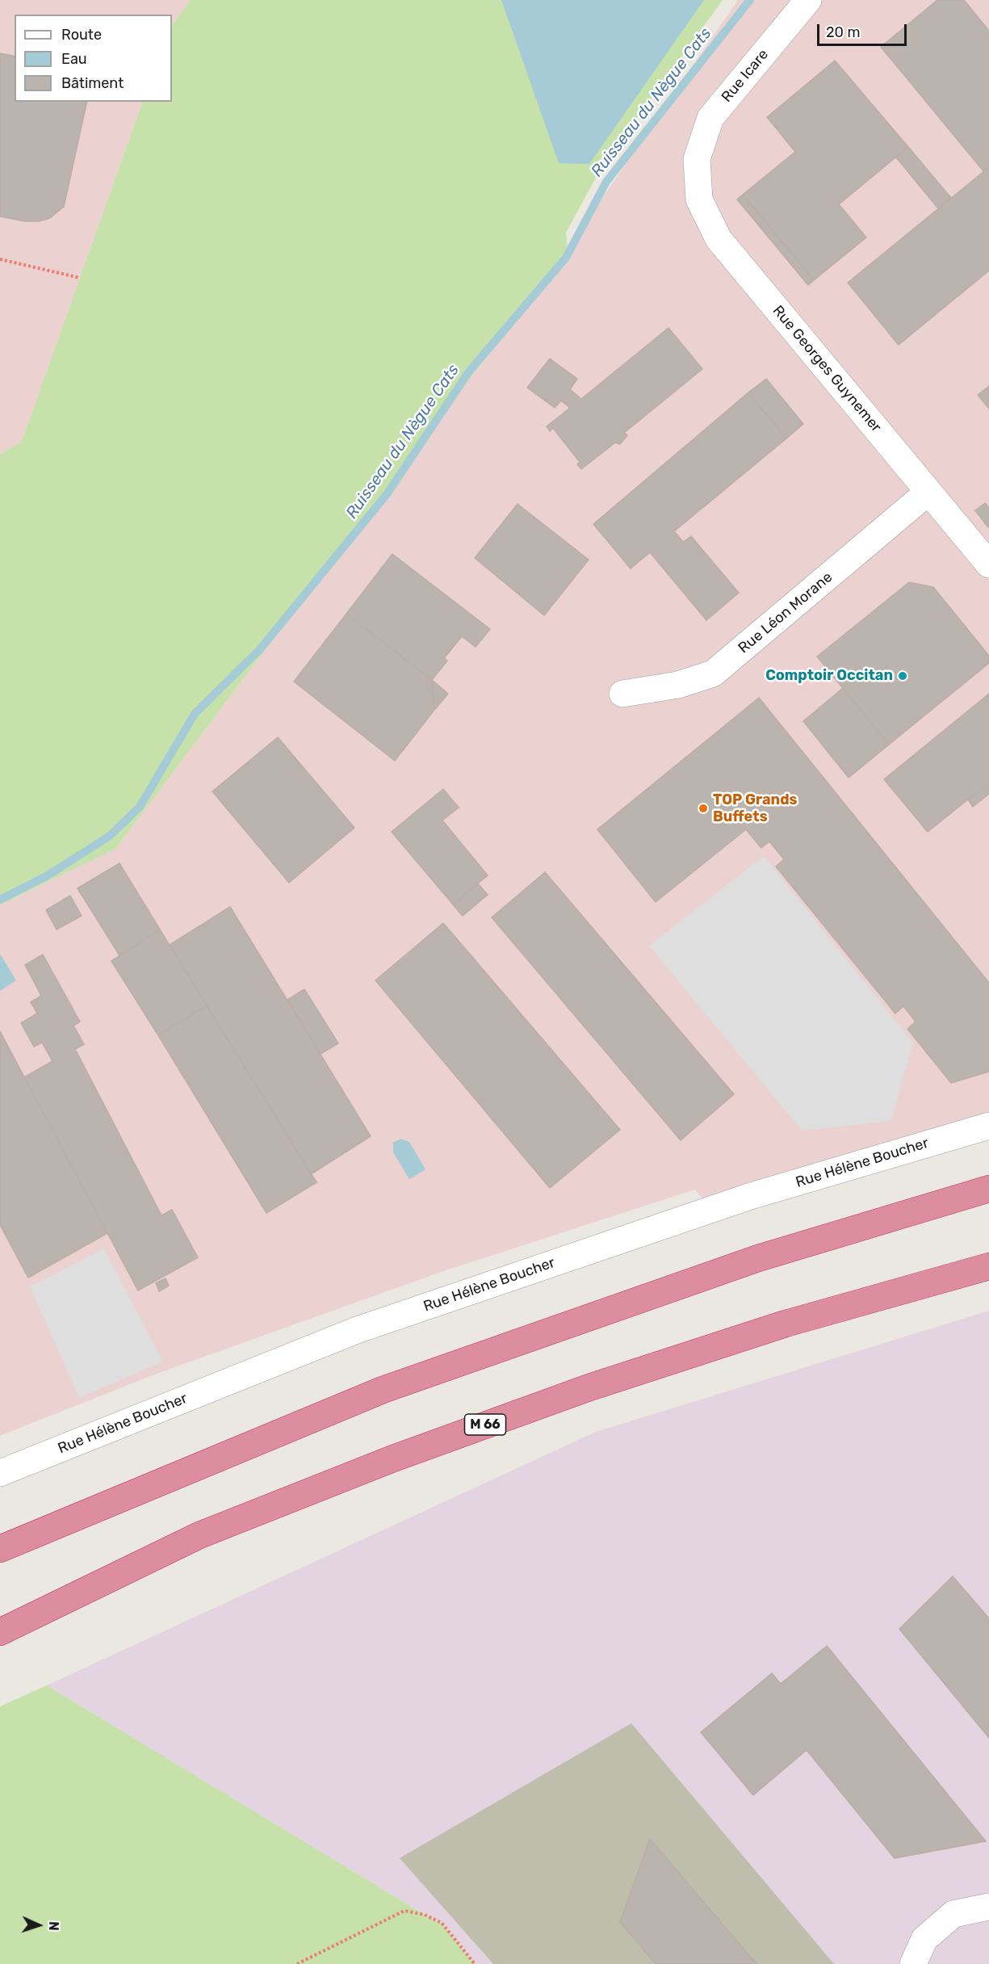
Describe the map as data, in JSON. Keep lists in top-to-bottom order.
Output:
{
  "streets": {
    "highway": ["M 66"],
    "street": [
      "Rue Icare",
      "Rue Georges Guynemer",
      "Rue Léon Morane",
      "Rue Hélène Boucher"
    ]
  },
  "crossings": [
    ["Rue Icare", "Rue Georges Guynemer"],
    ["Rue Georges Guynemer", "Rue Léon Morane"]
  ],
  "water": ["Ruisseau du Nègue Cats"],
  "places": ["Comptoir Occitan", "TOP Grands Buffets"],
  "legend": ["Route", "Eau", "Bâtiment"],
  "scale_bar": "20 m",
  "north": "right"
}
